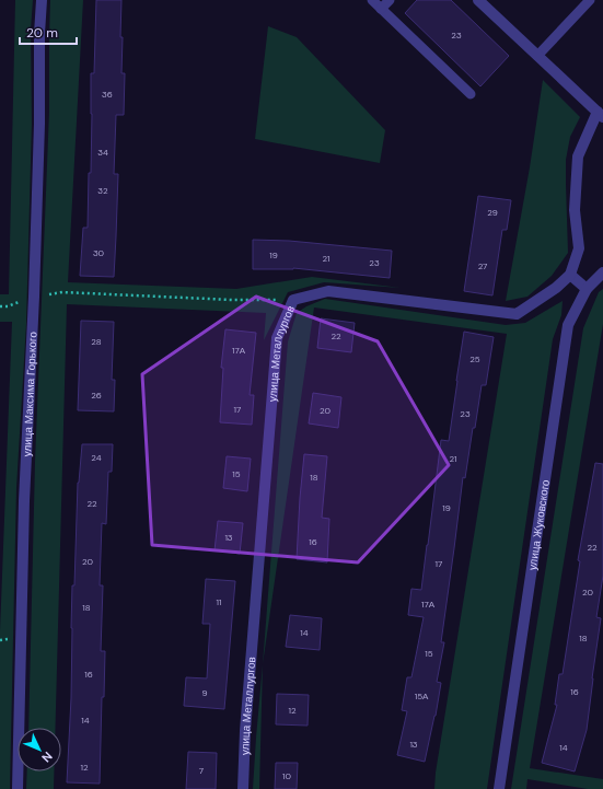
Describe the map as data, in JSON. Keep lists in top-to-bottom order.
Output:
{
  "streets": {
    "street": ["улица Металлургов", "улица Максима Горького", "улица Жуковского"]
  },
  "house_numbers": [
    "23",
    "36",
    "34",
    "32",
    "29",
    "30",
    "19",
    "21",
    "23",
    "27",
    "22",
    "28",
    "17А",
    "25",
    "26",
    "17",
    "20",
    "23",
    "24",
    "21",
    "15",
    "18",
    "22",
    "19",
    "13",
    "16",
    "22",
    "20",
    "17",
    "20",
    "11",
    "17А",
    "18",
    "14",
    "18",
    "15",
    "16",
    "16",
    "9",
    "15А",
    "12",
    "14",
    "13",
    "14",
    "12",
    "7",
    "10"
  ],
  "scale_bar": "20 m",
  "north": "bottom right"
}
